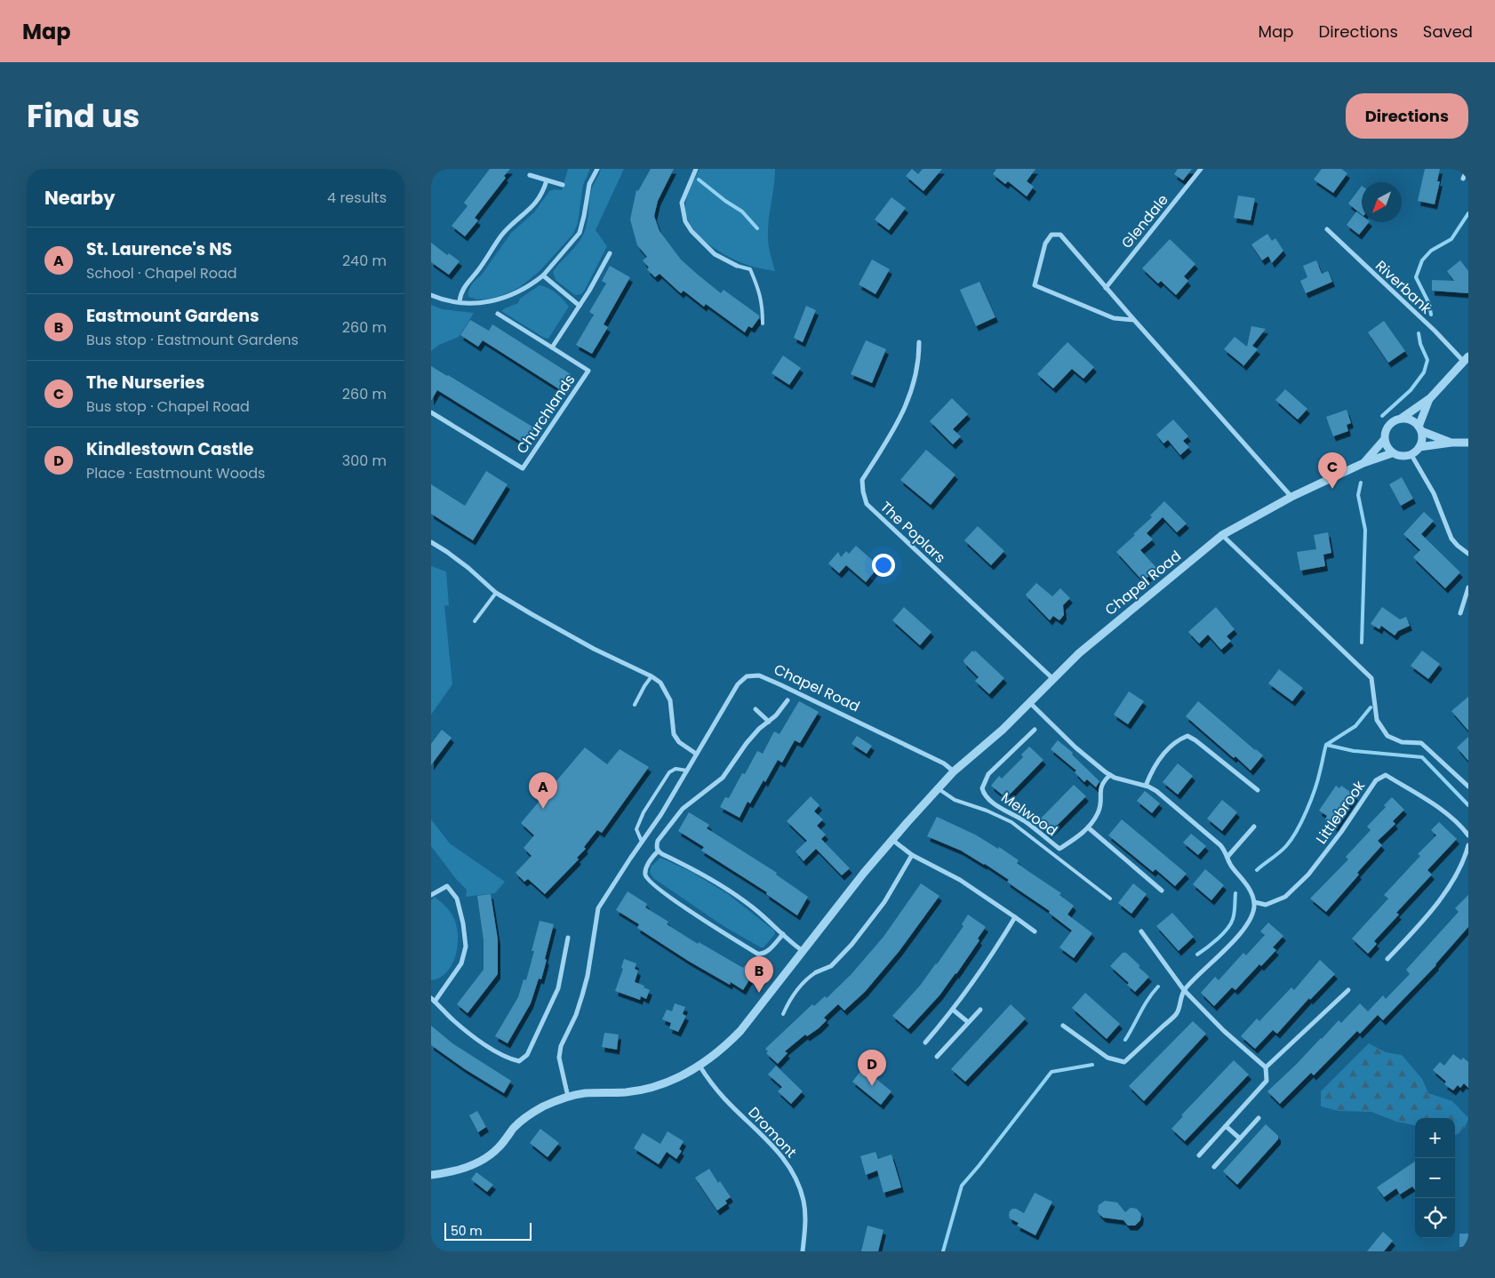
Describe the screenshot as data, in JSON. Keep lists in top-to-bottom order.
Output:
{
  "streets": {
    "street": [
      "Glendale",
      "Riverbank",
      "Churchlands",
      "The Poplars",
      "Chapel Road",
      "Littlebrook",
      "Melwood",
      "Dromont"
    ]
  },
  "crossings": [
    ["The Poplars", "Chapel Road"]
  ],
  "scale_bar": "50 m",
  "north": "bottom left",
  "page": {
    "header": "Map",
    "nav": ["Map", "Directions", "Saved"],
    "title": "Find us",
    "buttons": "Directions",
    "heading": ["Nearby", "4 results"],
    "list": [
      {
        "mark": "A",
        "name": "St. Laurence's NS",
        "note": "School · Chapel Road",
        "value": "240 m"
      },
      {
        "mark": "B",
        "name": "Eastmount Gardens",
        "note": "Bus stop · Eastmount Gardens",
        "value": "260 m"
      },
      {
        "mark": "C",
        "name": "The Nurseries",
        "note": "Bus stop · Chapel Road",
        "value": "260 m"
      },
      {
        "mark": "D",
        "name": "Kindlestown Castle",
        "note": "Place · Eastmount Woods",
        "value": "300 m"
      }
    ],
    "pins": [
      "C",
      "A",
      "B",
      "D"
    ],
    "map_buttons": ["+", "−"],
    "scale": "50 m"
  }
}
